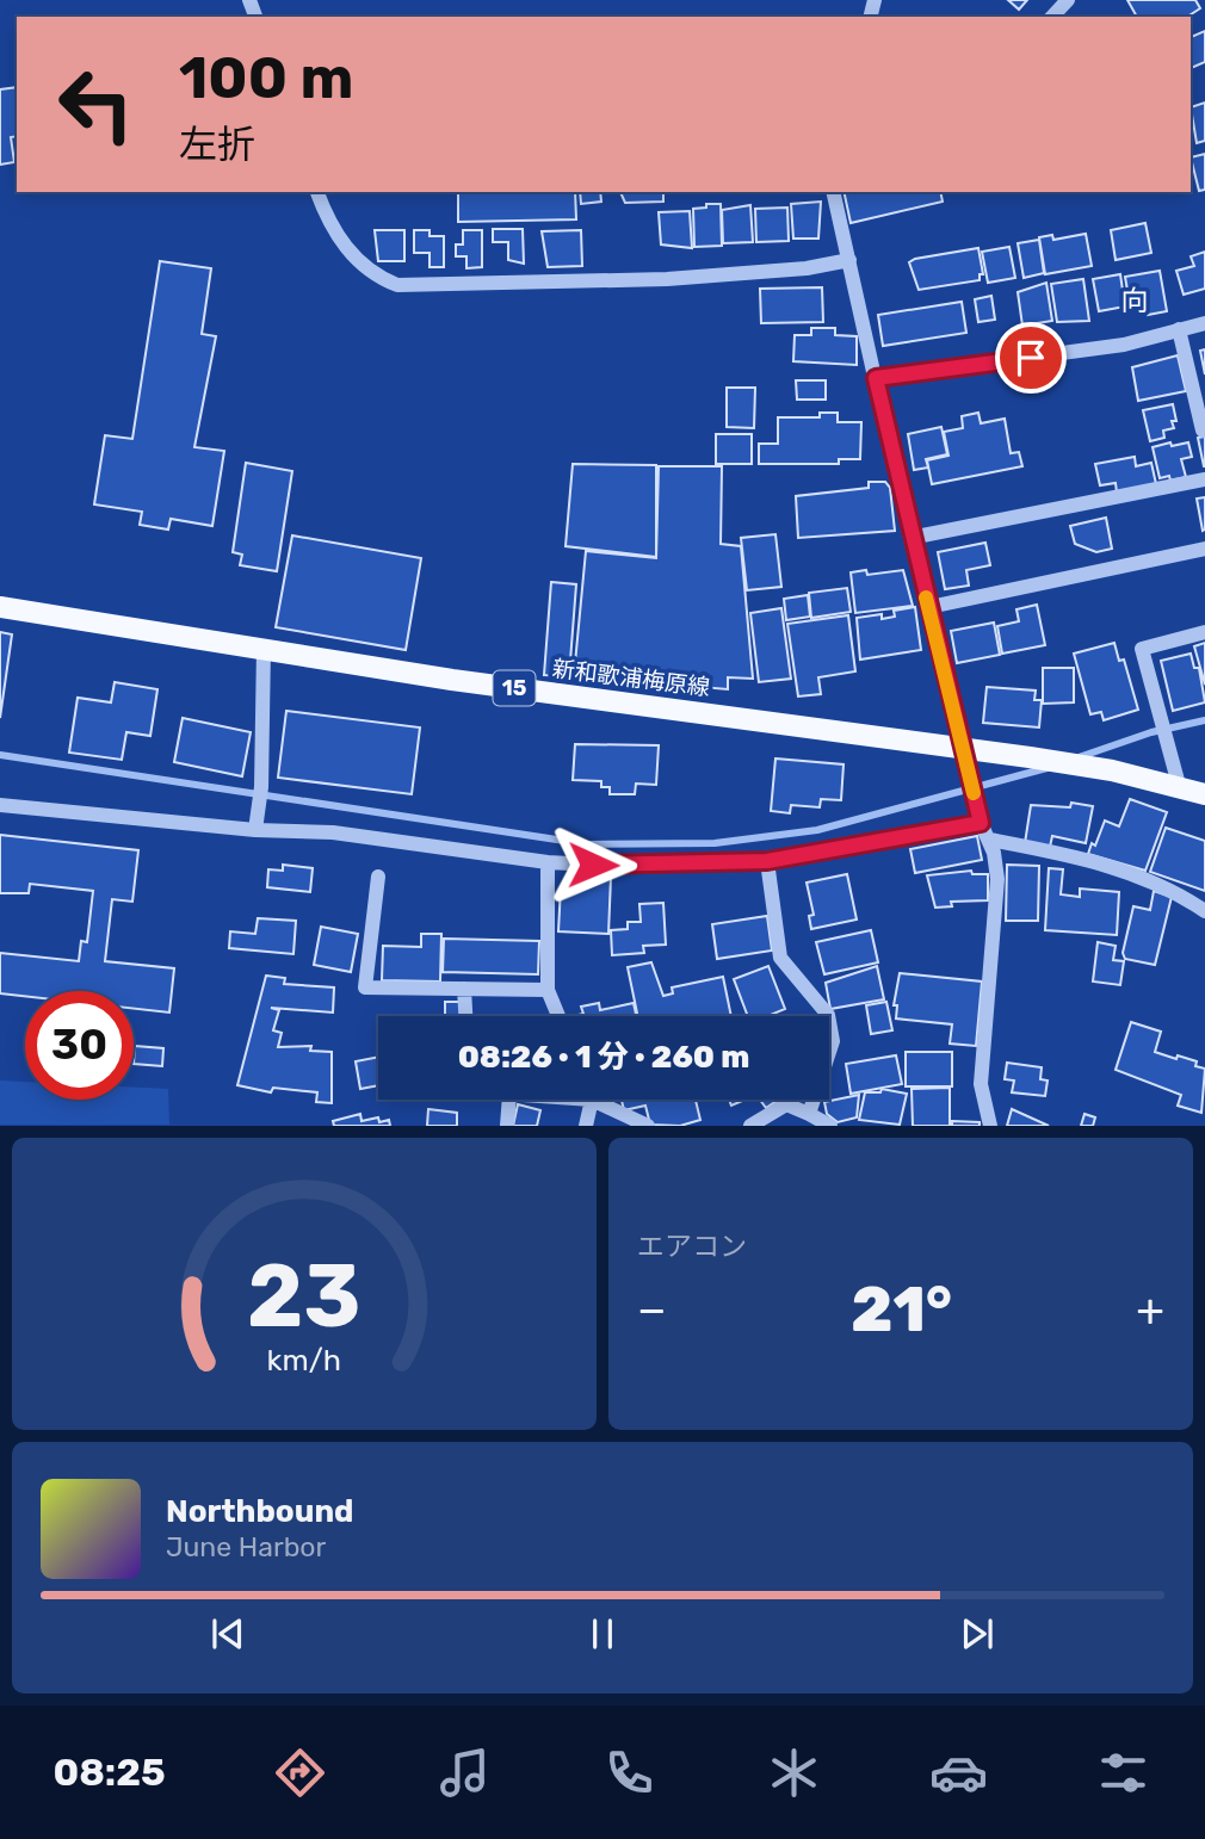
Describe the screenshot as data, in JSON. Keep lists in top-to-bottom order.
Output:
{
  "streets": {
    "main road": ["新和歌浦梅原線", "15"]
  },
  "districts": ["向"],
  "page": {
    "turn": ["100 m", "左折"],
    "limit": "30",
    "trip": "08:26 · 1 分 · 260 m",
    "tile": "エアコン",
    "heat": ["−", "21°", "+"],
    "song": ["Northbound", "June Harbor"],
    "tabs": "08:25",
    "gauge": ["23", "km/h"]
  }
}
